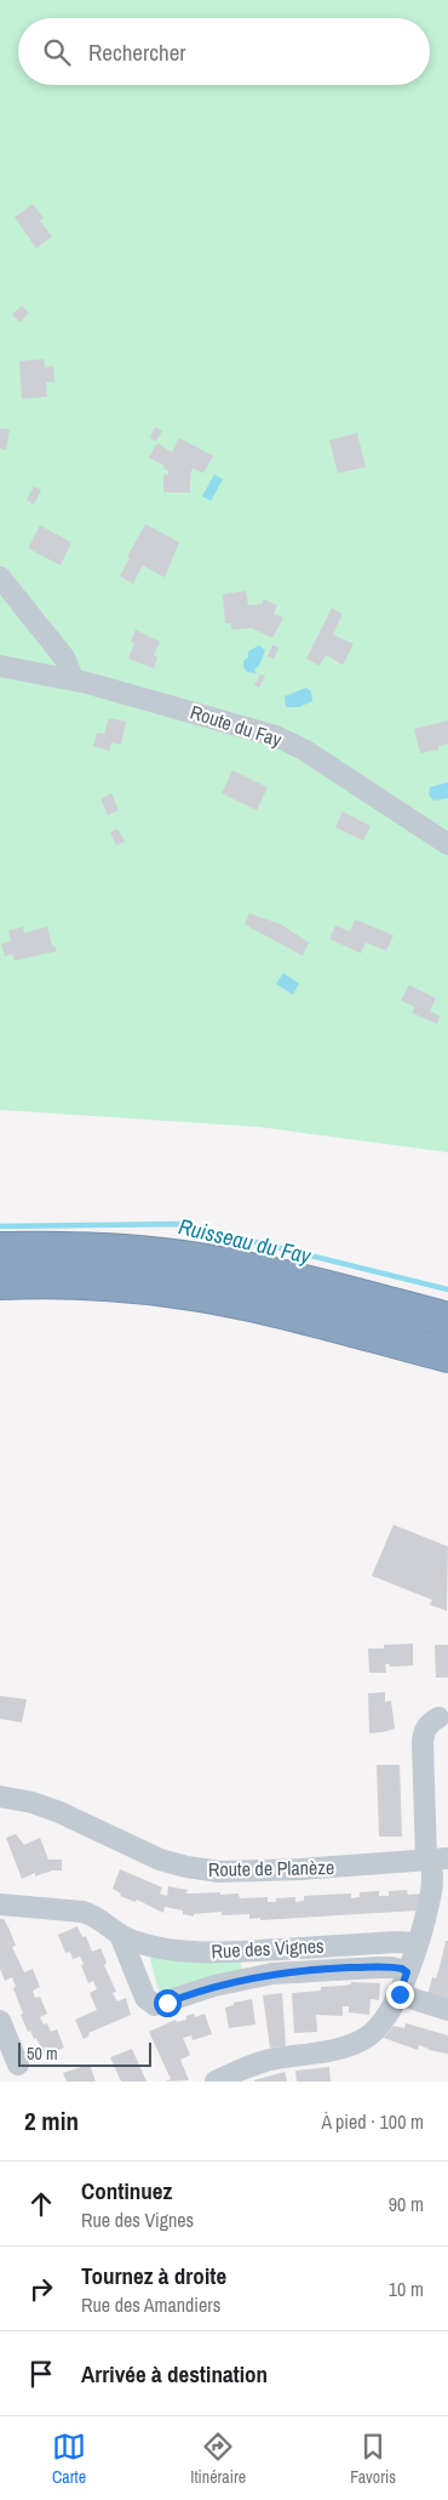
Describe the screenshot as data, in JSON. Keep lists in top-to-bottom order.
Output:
{
  "streets": {
    "street": ["Route du Fay", "Route de Planèze", "Rue des Vignes"]
  },
  "water": ["Ruisseau du Fay"],
  "scale_bar": "50 m",
  "page": {
    "search": "Rechercher",
    "scale": "50 m",
    "heading": ["2 min", "À pied · 100 m"],
    "list": [
      ["Continuez", "Rue des Vignes", "90 m"],
      ["Tournez à droite", "Rue des Amandiers", "10 m"],
      "Arrivée à destination"
    ],
    "nav": ["Carte", "Itinéraire", "Favoris"]
  }
}
